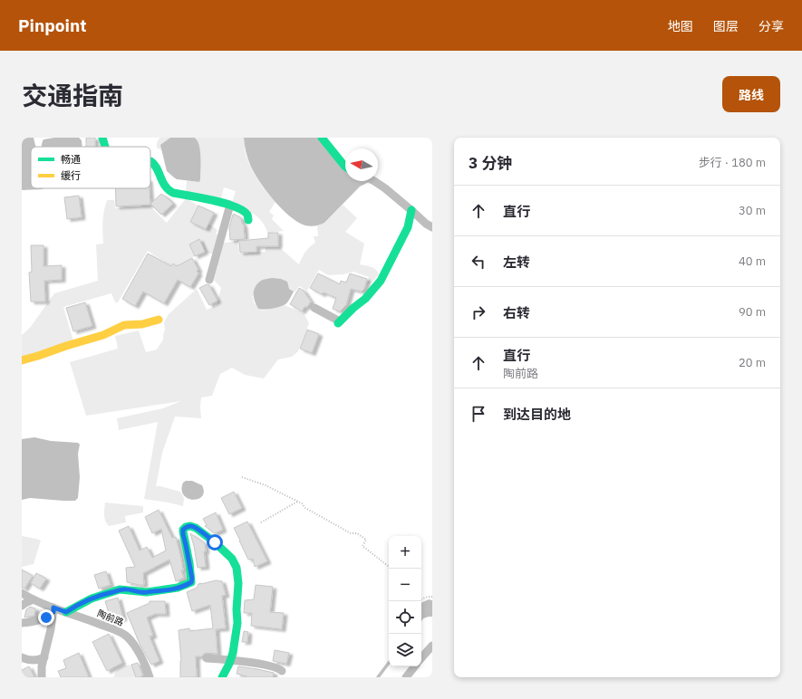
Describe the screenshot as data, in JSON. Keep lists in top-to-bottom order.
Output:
{
  "streets": {
    "street": ["陶前路"]
  },
  "legend": ["畅通", "缓行"],
  "north": "left",
  "page": {
    "header": "Pinpoint",
    "nav": ["地图", "图层", "分享"],
    "title": "交通指南",
    "buttons": "路线",
    "heading": ["3 分钟", "步行 · 180 m"],
    "list": [
      ["直行", "30 m"],
      ["左转", "40 m"],
      ["右转", "90 m"],
      ["直行", "陶前路", "20 m"],
      "到达目的地"
    ],
    "map_buttons": ["+", "−"]
  }
}
